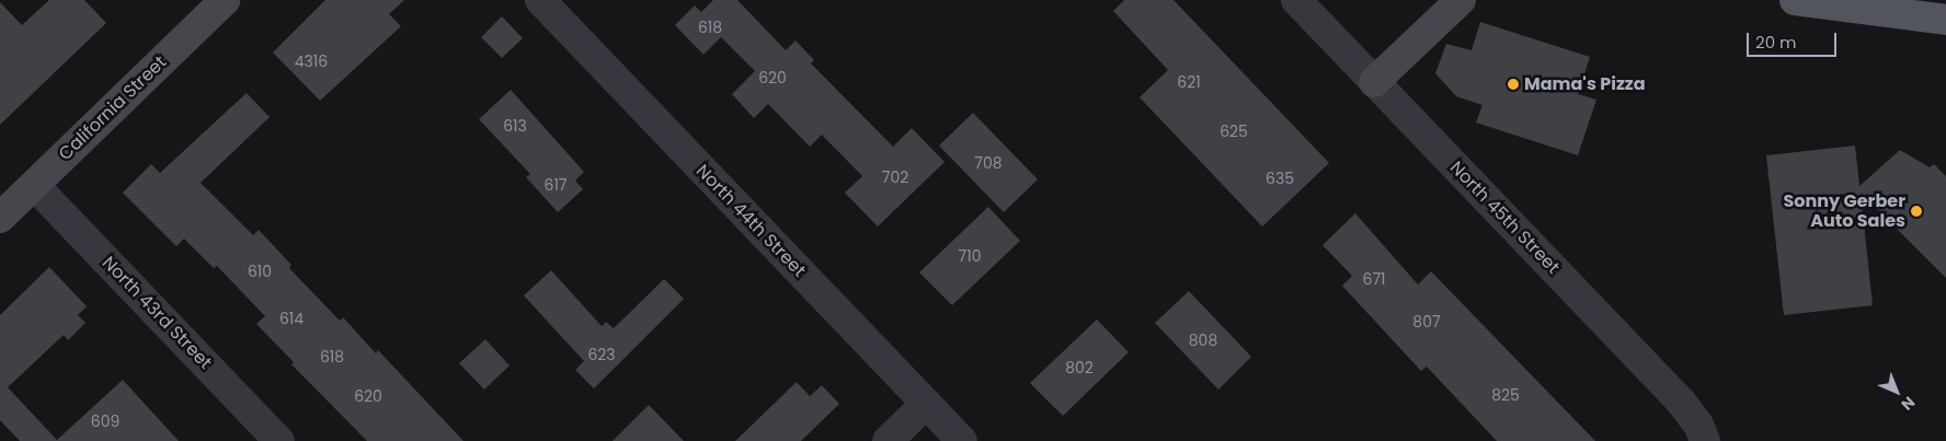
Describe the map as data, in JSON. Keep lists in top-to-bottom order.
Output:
{
  "streets": {
    "street": [
      "California Street",
      "North 45th Street",
      "North 44th Street",
      "North 43rd Street"
    ]
  },
  "crossings": [
    ["California Street", "North 43rd Street"]
  ],
  "places": ["Mama's Pizza", "Sonny Gerber Auto Sales"],
  "house_numbers": [
    "618",
    "4316",
    "620",
    "621",
    "613",
    "625",
    "708",
    "702",
    "635",
    "617",
    "710",
    "610",
    "671",
    "614",
    "807",
    "808",
    "623",
    "618",
    "802",
    "825",
    "620",
    "609"
  ],
  "scale_bar": "20 m",
  "north": "bottom right"
}
